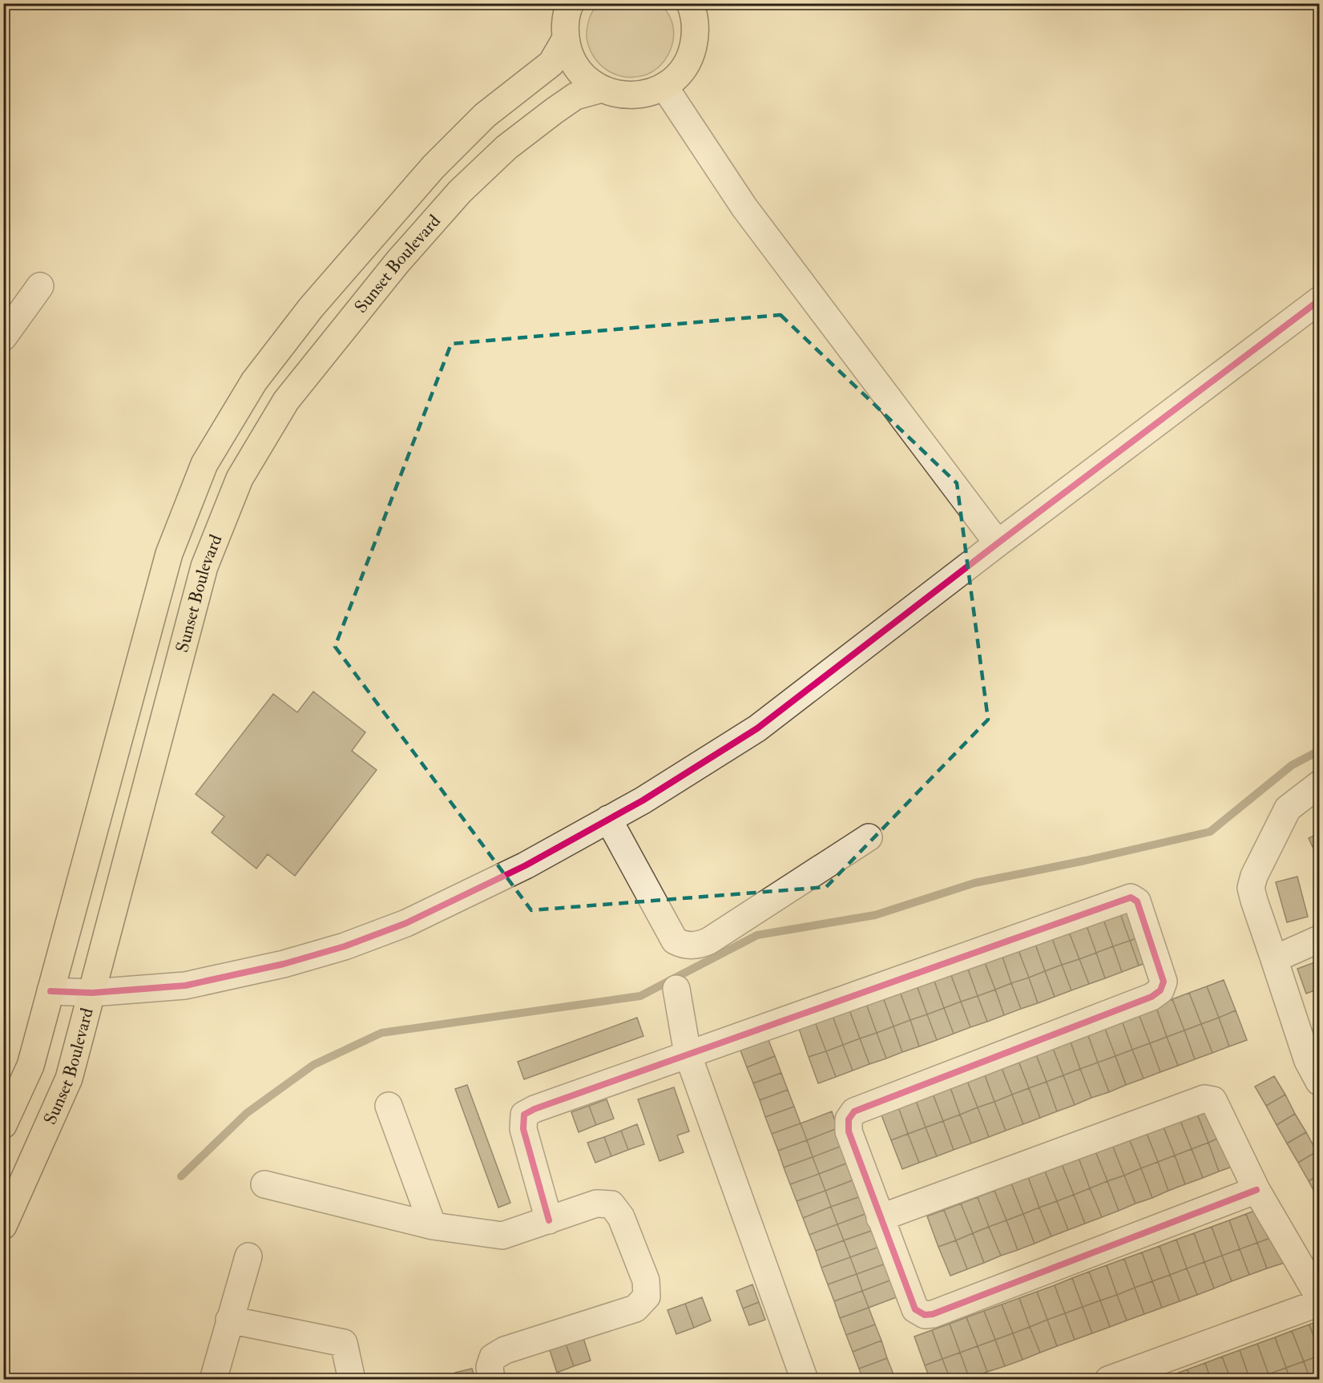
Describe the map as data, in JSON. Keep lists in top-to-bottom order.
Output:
{
  "streets": {
    "main road": ["Sunset Boulevard"]
  }
}
